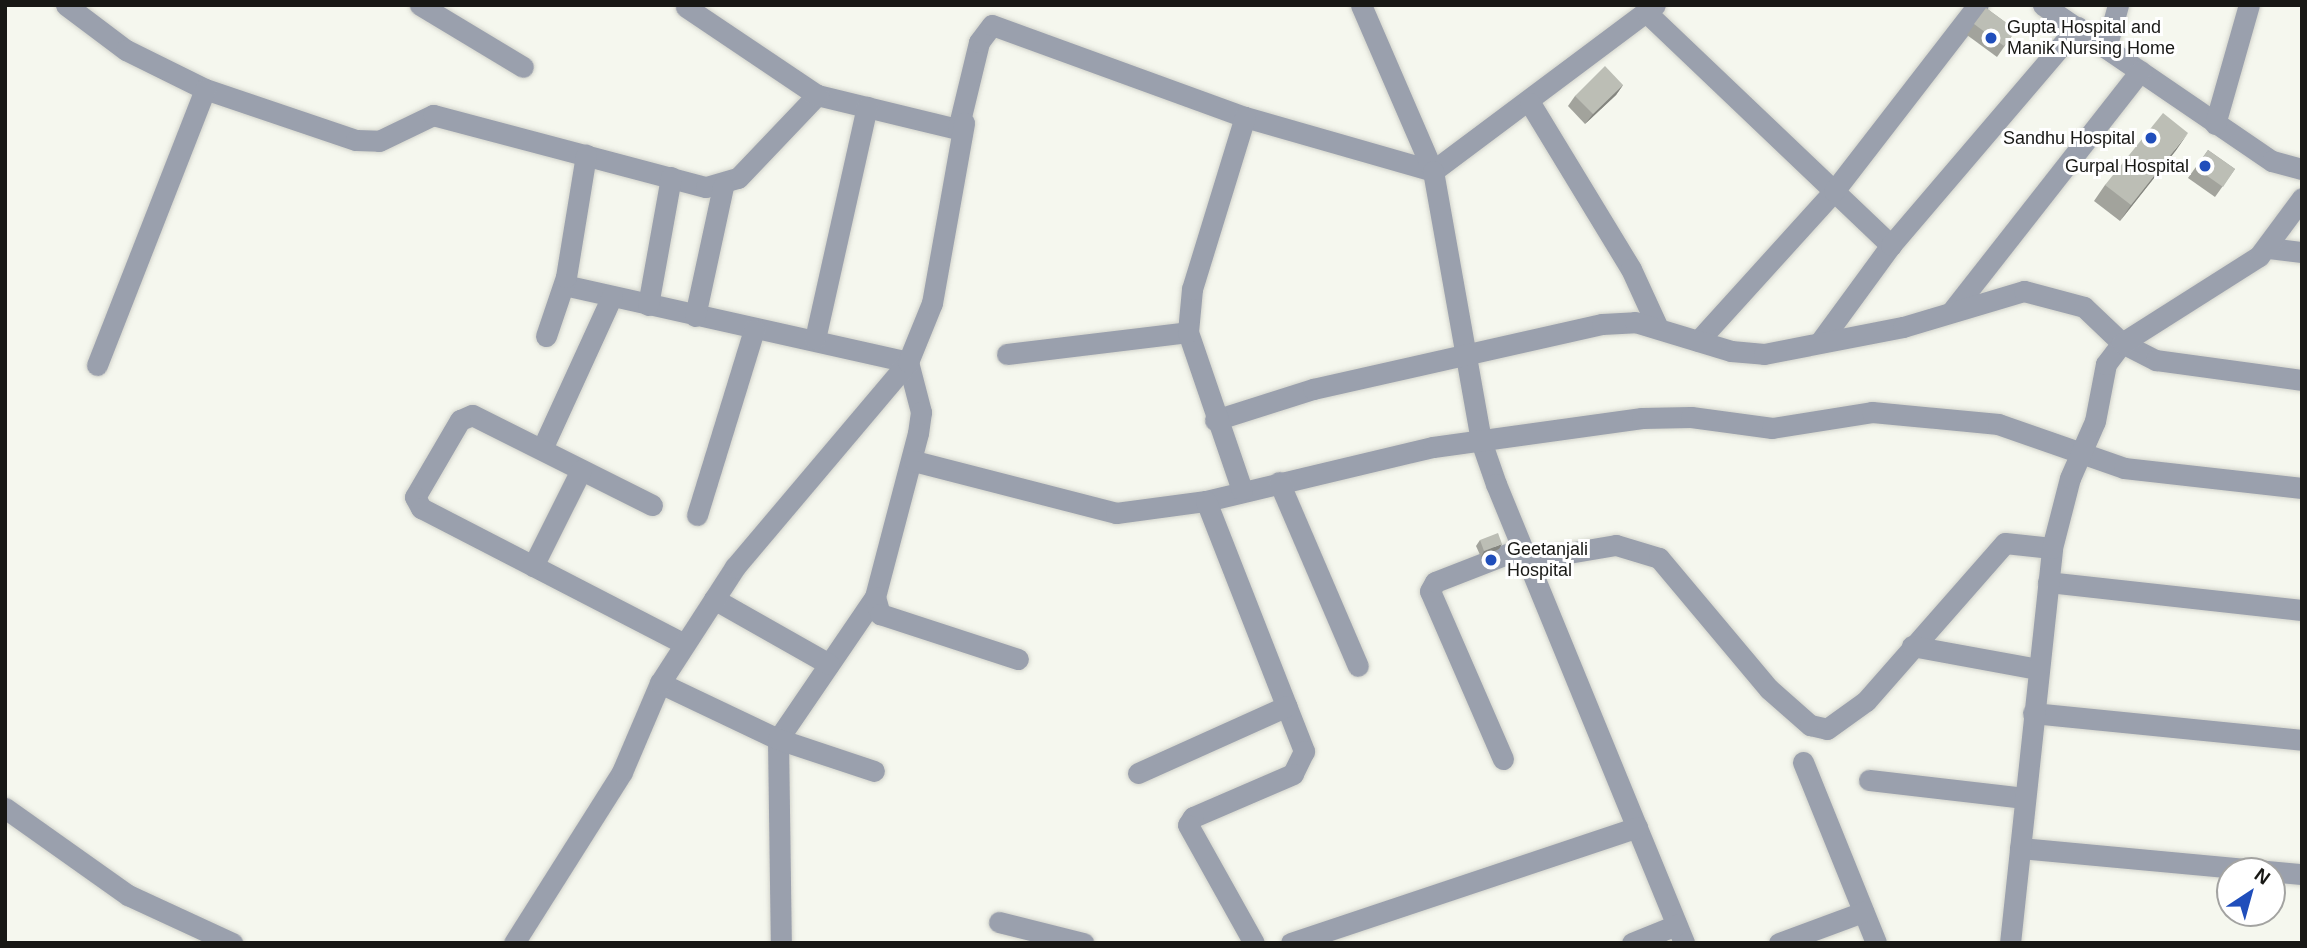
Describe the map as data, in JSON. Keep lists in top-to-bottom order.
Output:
{
  "places": [
    "Gupta Hospital and Manik Nursing Home",
    "Sandhu Hospital",
    "Gurpal Hospital",
    "Geetanjali Hospital"
  ],
  "north": "top right"
}
